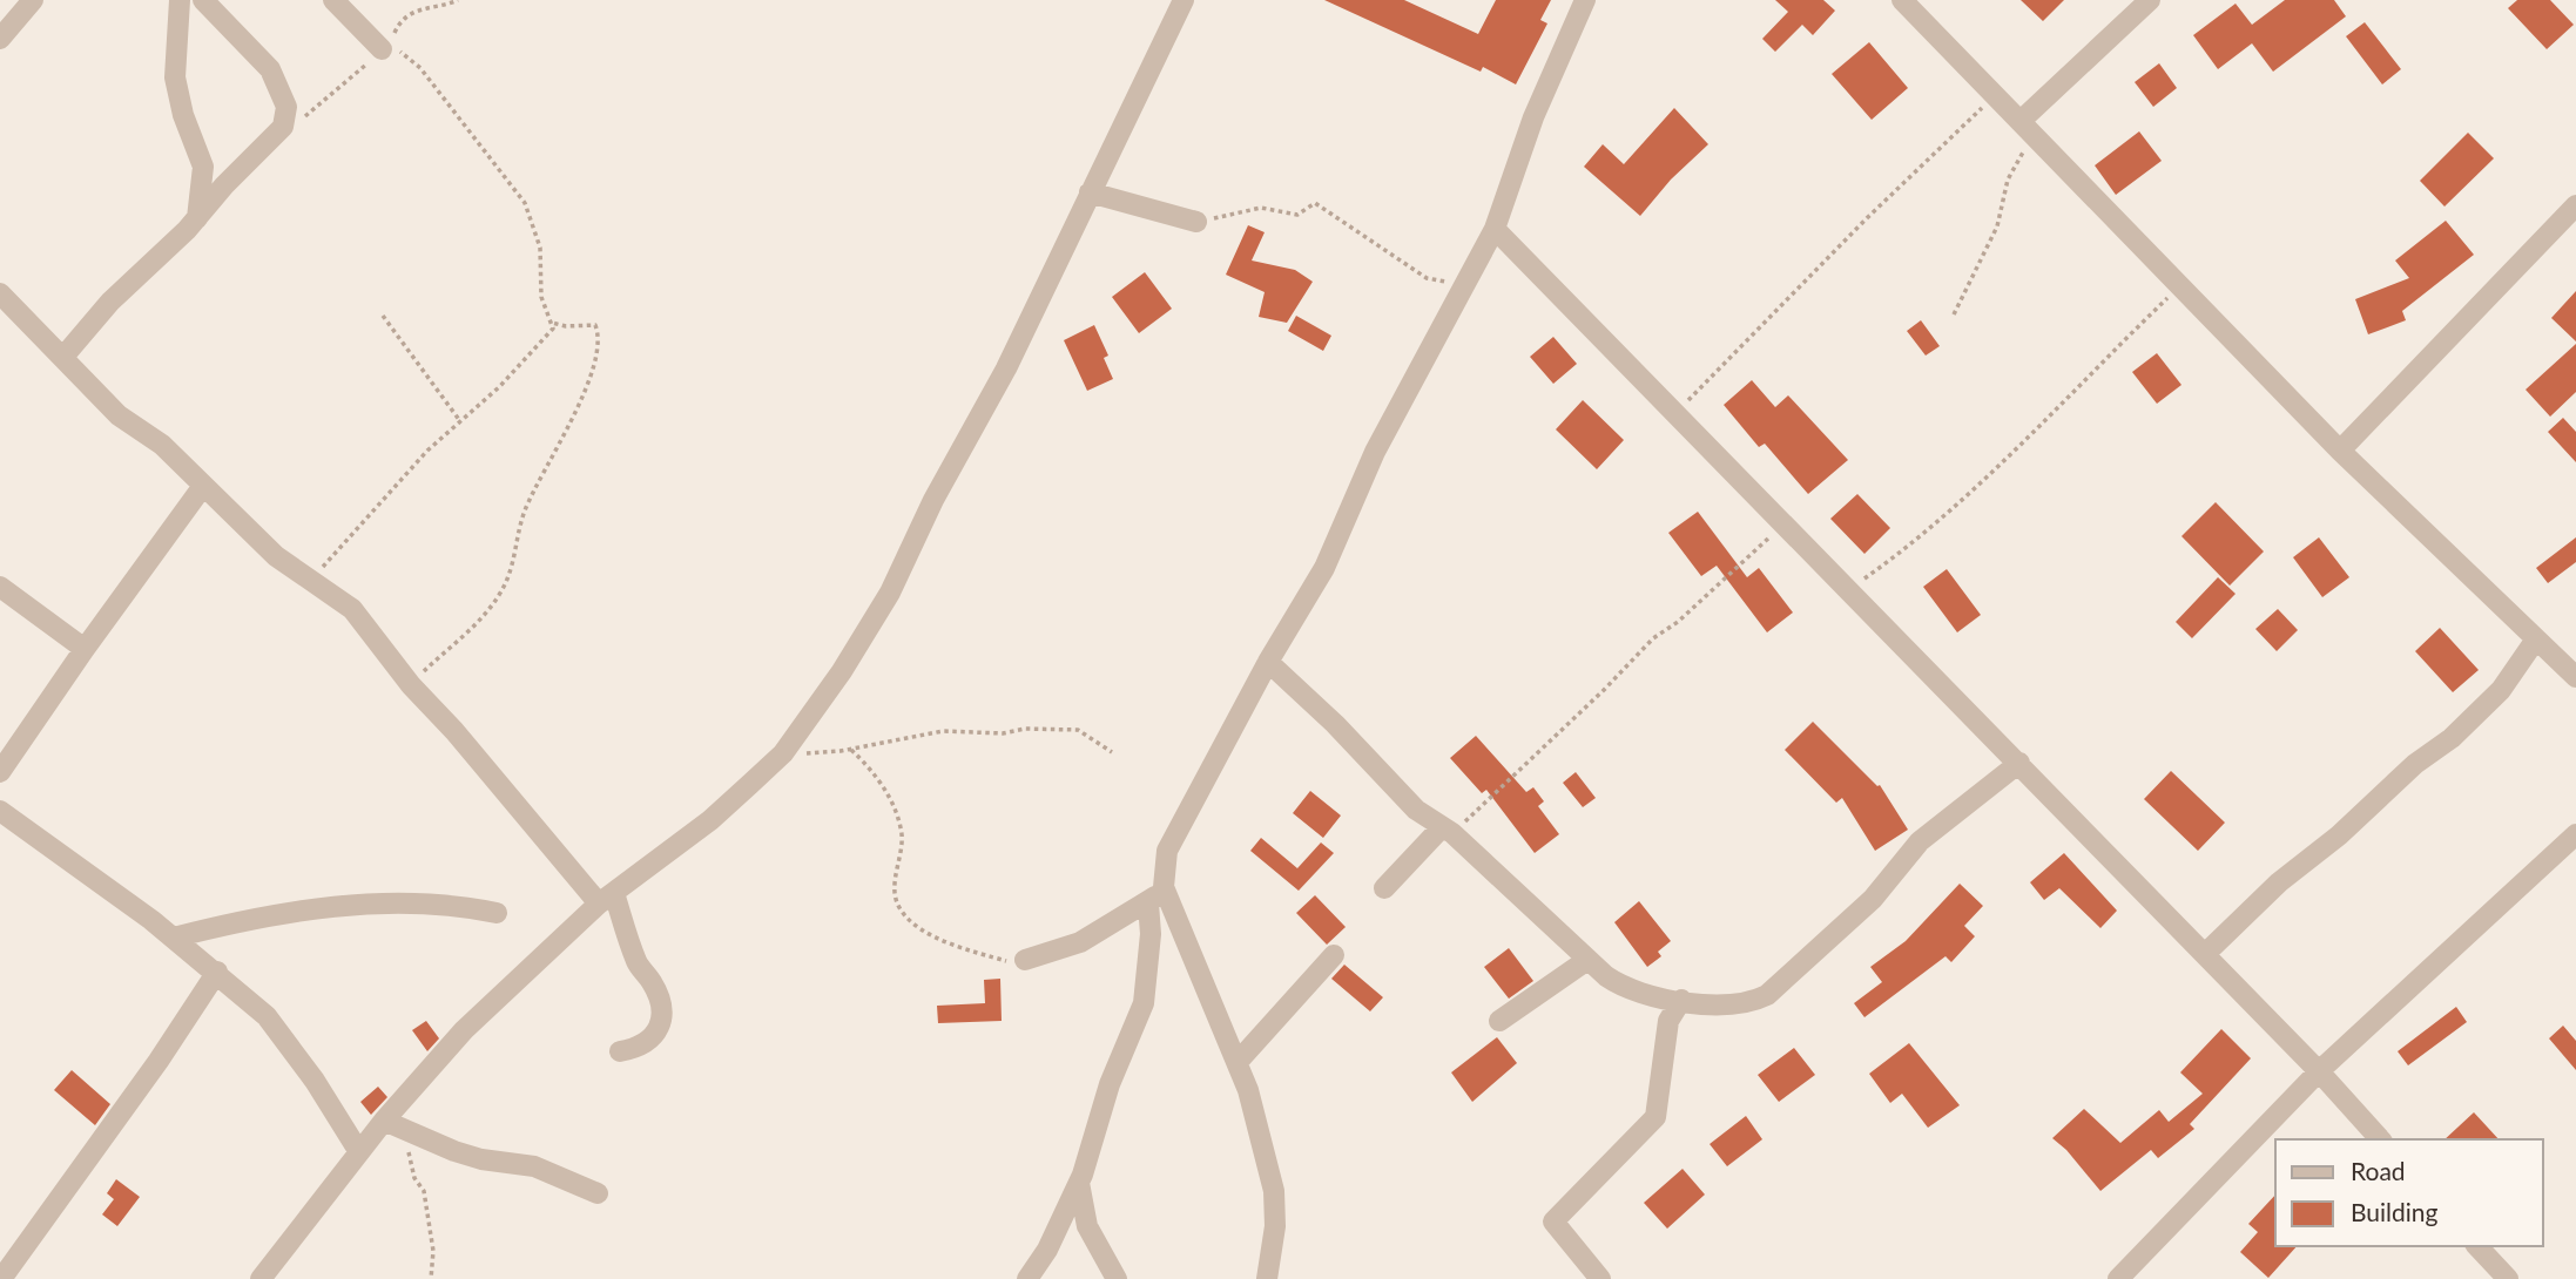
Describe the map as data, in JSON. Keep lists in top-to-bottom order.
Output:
{
  "legend": ["Road", "Building"]
}
